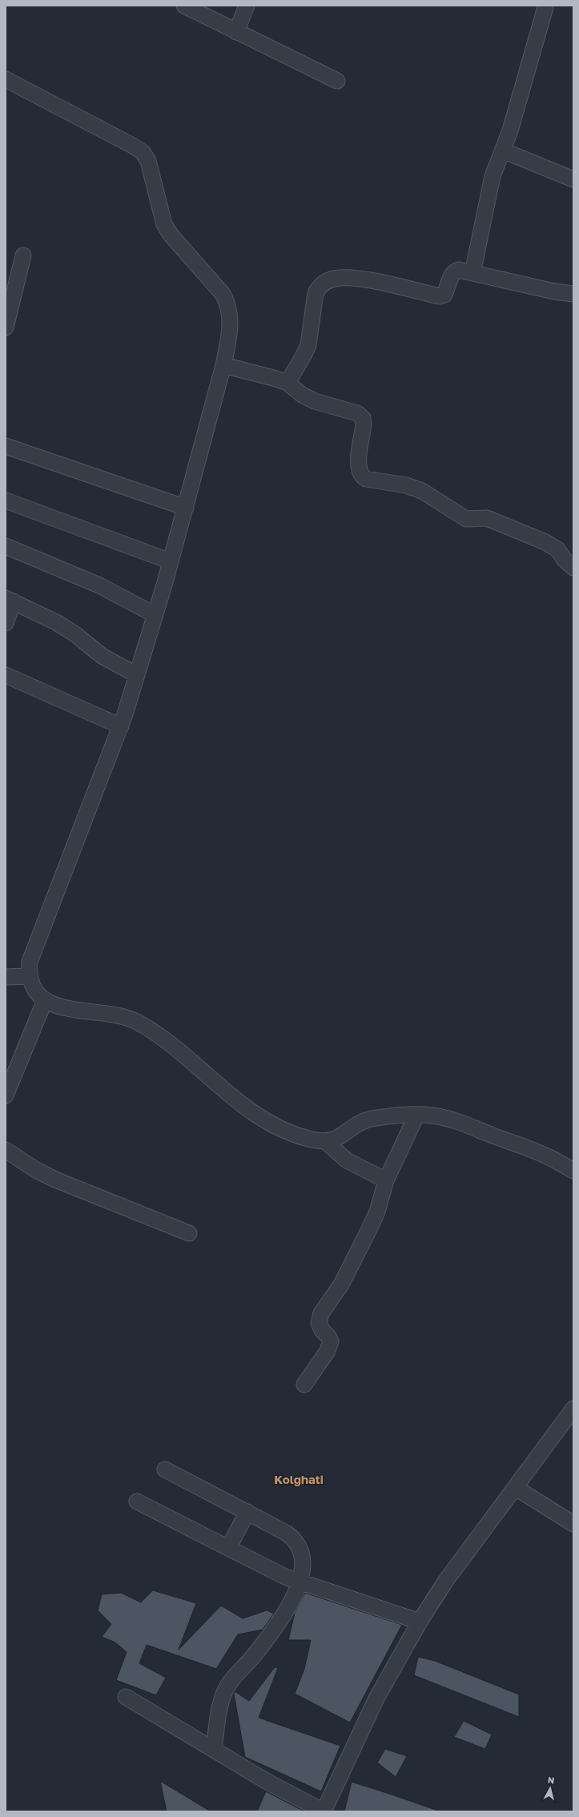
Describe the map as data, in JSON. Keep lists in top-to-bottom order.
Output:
{
  "districts": ["Kolghati"],
  "north": "top"
}
